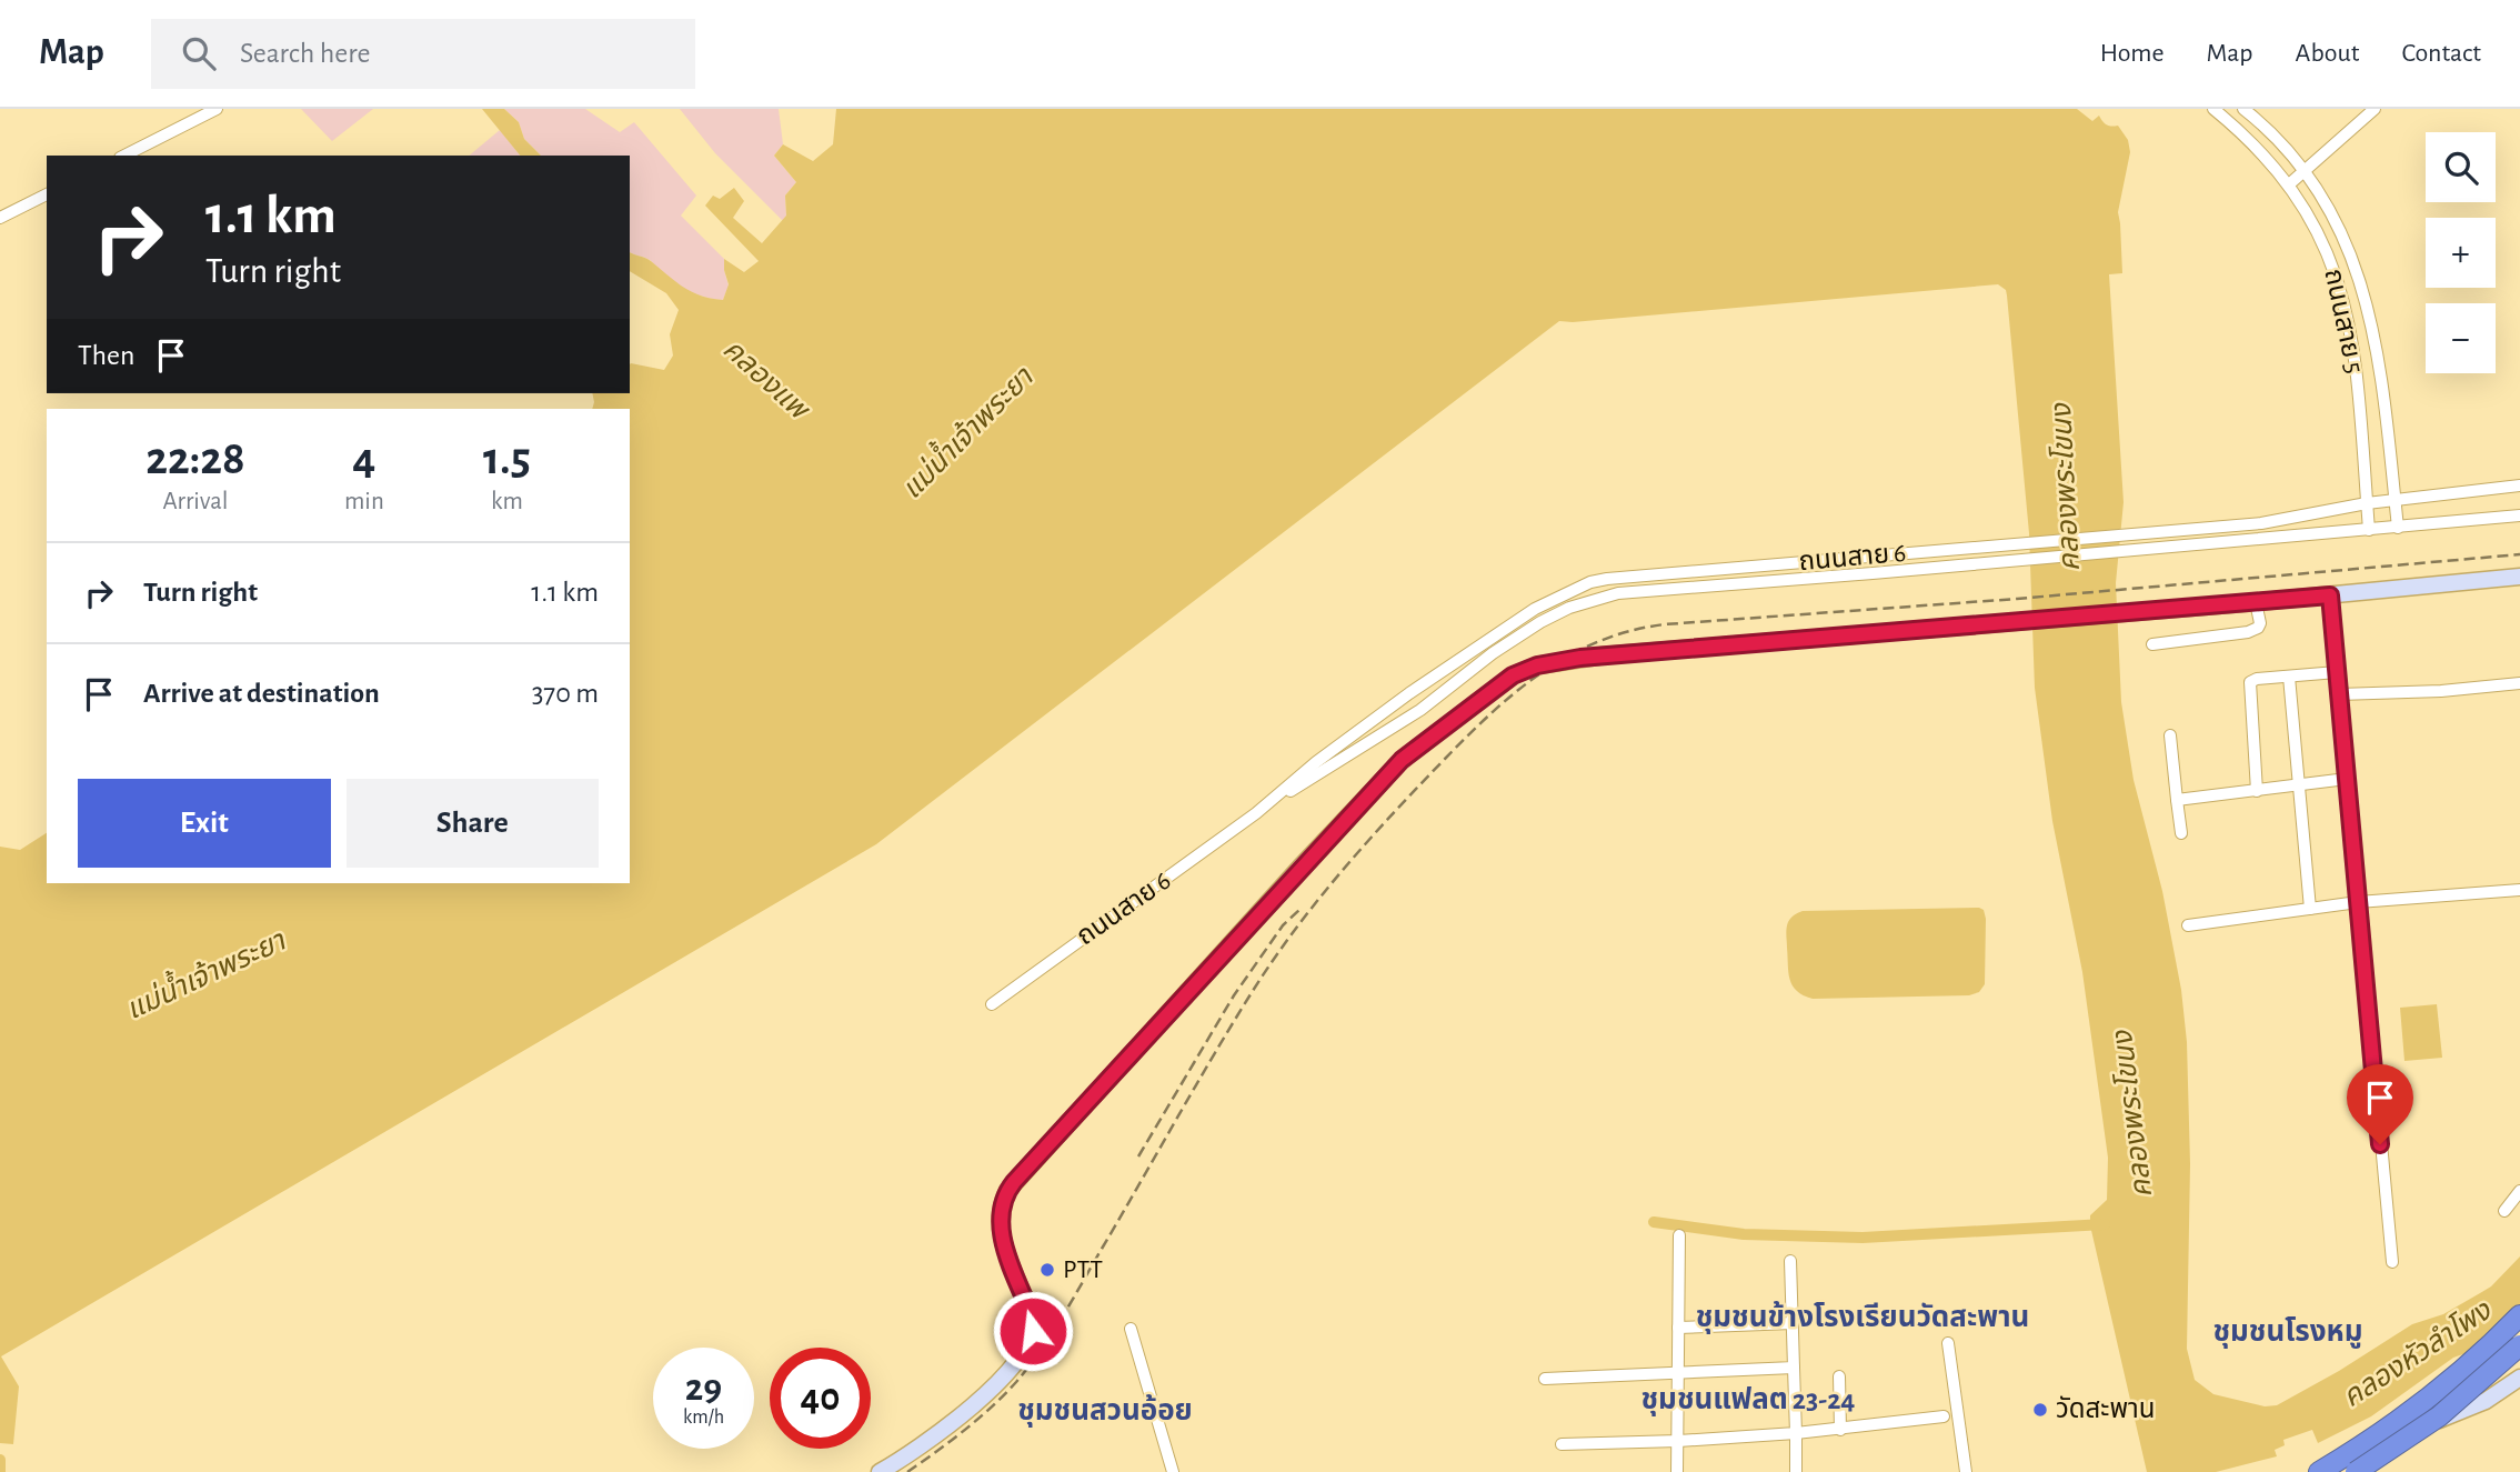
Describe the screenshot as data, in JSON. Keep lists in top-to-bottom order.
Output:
{
  "streets": {
    "street": ["ถนนสาย 5", "ถนนสาย 6"]
  },
  "crossings": [
    ["ถนนสาย 5", "ถนนสาย 6"]
  ],
  "districts": [
    "ชุมชนข้างโรงเรียนวัดสะพาน",
    "ชุมชนโรงหมู",
    "ชุมชนแฟลต 23-24",
    "ชุมชนสวนอ้อย"
  ],
  "water": [
    "คลองแพ",
    "แม่น้ำเจ้าพระยา",
    "คลองพระโขนง",
    "คลองหัวลำโพง"
  ],
  "places": ["PTT", "วัดสะพาน"],
  "page": {
    "header": "Map",
    "search": "Search here",
    "nav": [
      "Home",
      "Map",
      "About",
      "Contact"
    ],
    "map_buttons": ["+", "−"],
    "turn": ["1.1 km", "Turn right"],
    "then": "Then",
    "eta": [
      "22:28",
      "Arrival",
      "4",
      "min",
      "1.5",
      "km"
    ],
    "list": [
      {
        "name": "Turn right",
        "value": "1.1 km"
      },
      {
        "name": "Arrive at destination",
        "value": "370 m"
      }
    ],
    "buttons": ["Exit", "Share"],
    "speed": "29 km/h",
    "limit": "40"
  }
}
